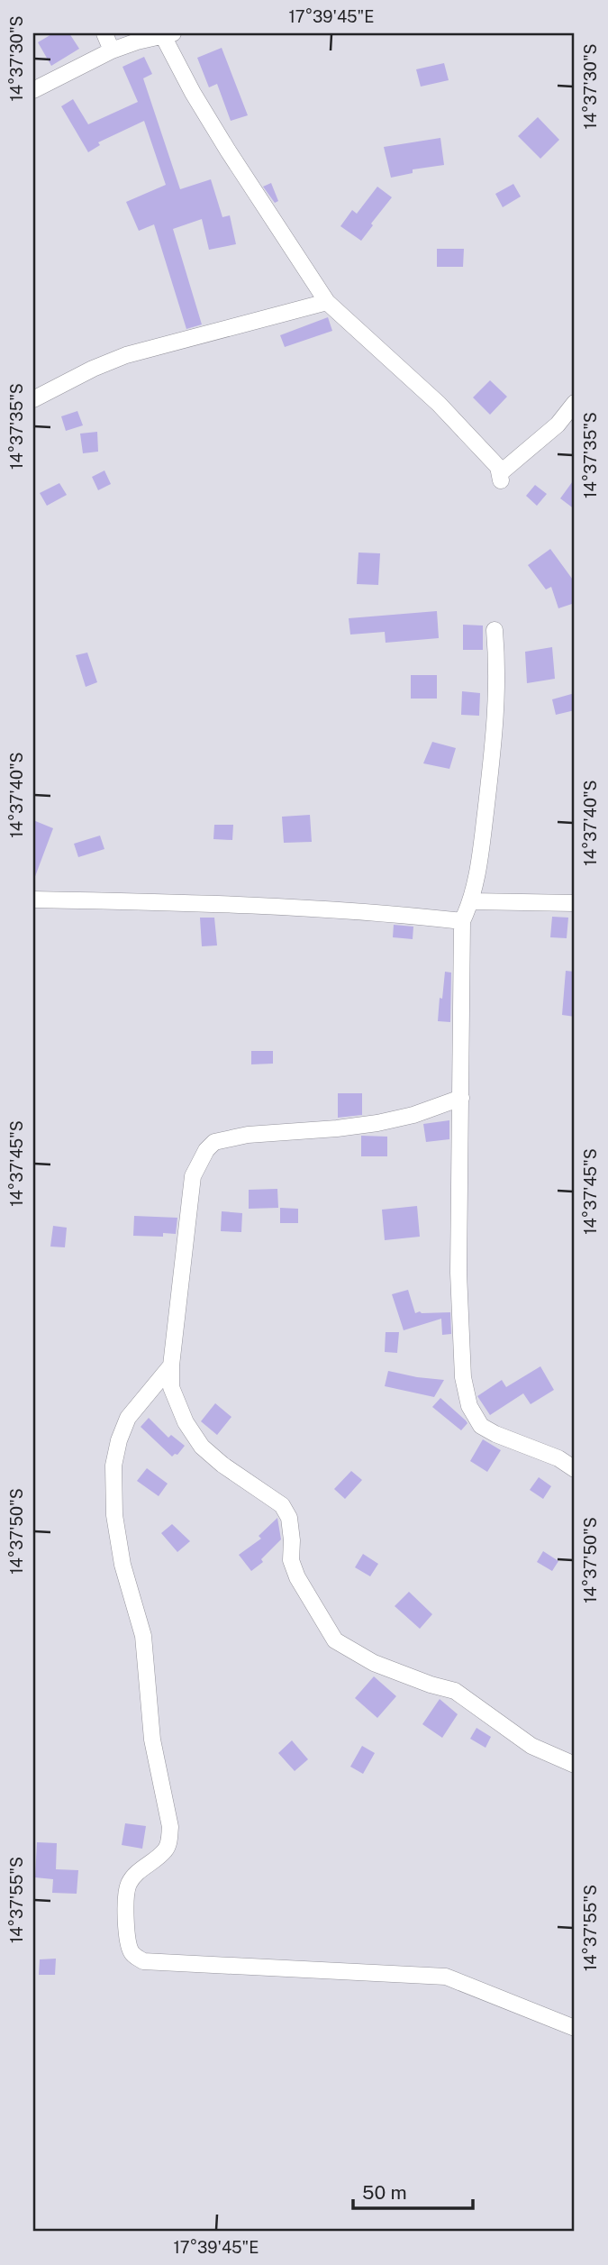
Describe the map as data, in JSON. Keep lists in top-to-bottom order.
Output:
{
  "scale_bar": "50 m",
  "coordinates": [
    "17°39'45\"E",
    "14°37'30\"S",
    "14°37'35\"S",
    "14°37'40\"S",
    "14°37'45\"S",
    "14°37'50\"S",
    "14°37'55\"S"
  ]
}
